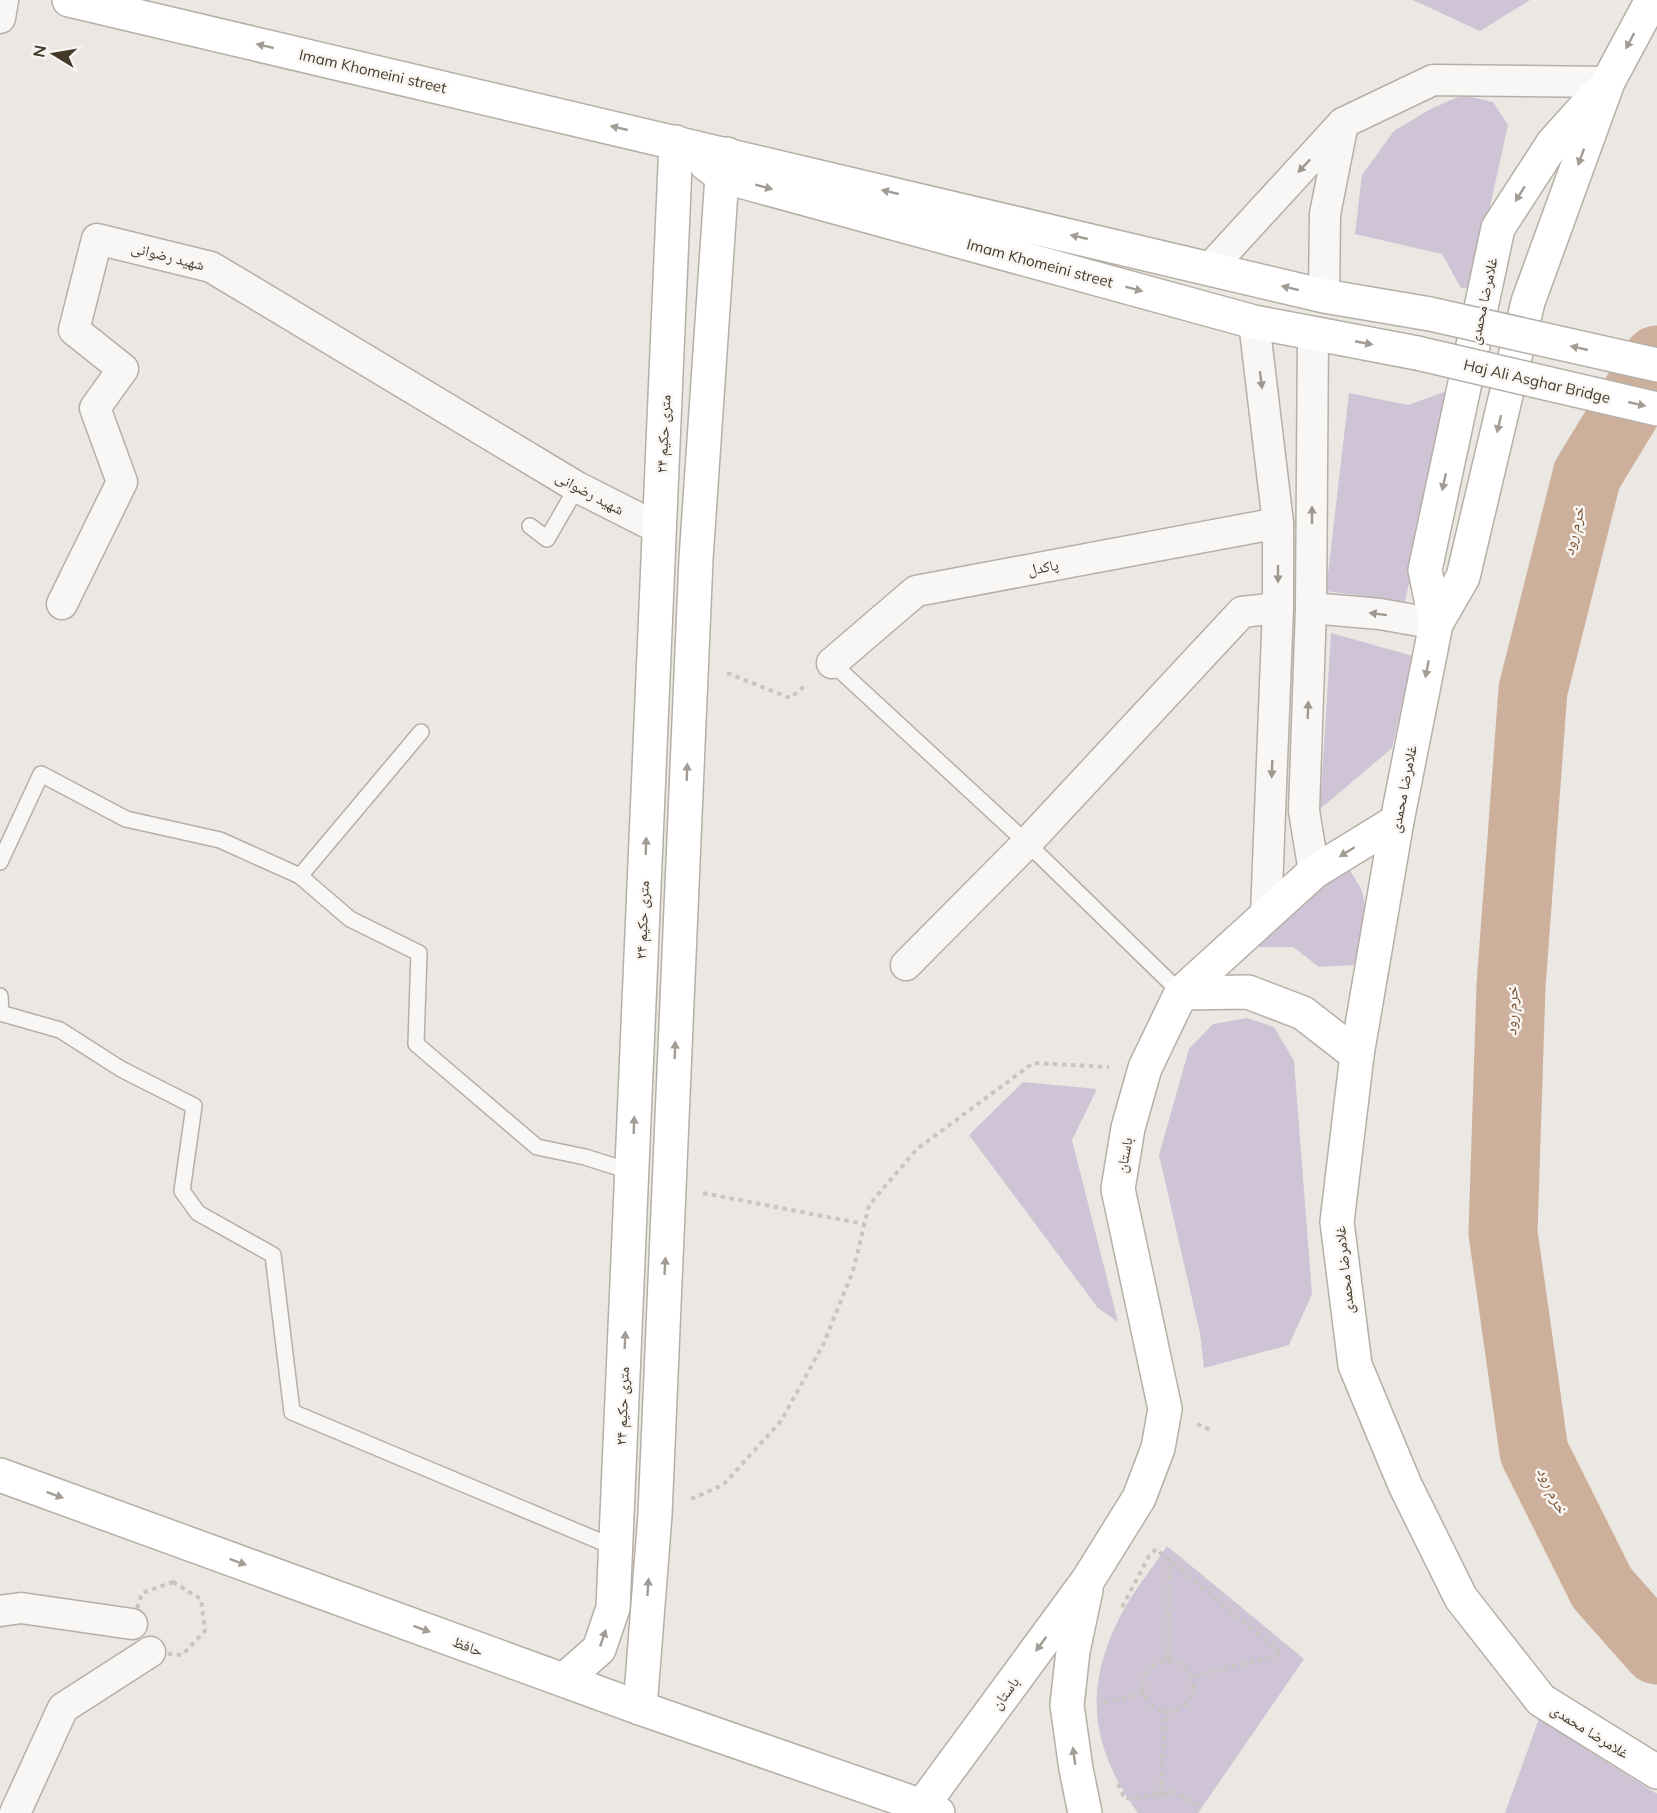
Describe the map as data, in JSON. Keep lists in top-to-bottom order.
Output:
{
  "streets": {
    "main road": [
      "Imam Khomeini street",
      "غلامرضا محمدی",
      "Haj Ali Asghar Bridge",
      "۲۴ متری حکیم",
      "باستان",
      "حافظ"
    ],
    "street": ["شهید رضوانی", "پاکدل"]
  },
  "crossings": [
    ["Imam Khomeini street", "Haj Ali Asghar Bridge"],
    ["Imam Khomeini street", "۲۴ متری حکیم"],
    ["شهید رضوانی", "۲۴ متری حکیم"],
    ["غلامرضا محمدی", "باستان"],
    ["۲۴ متری حکیم", "حافظ"],
    ["باستان", "حافظ"]
  ],
  "one_way": ["غلامرضا محمدی", "Haj Ali Asghar Bridge", "حافظ"],
  "water": ["خرم رود"],
  "north": "left"
}
